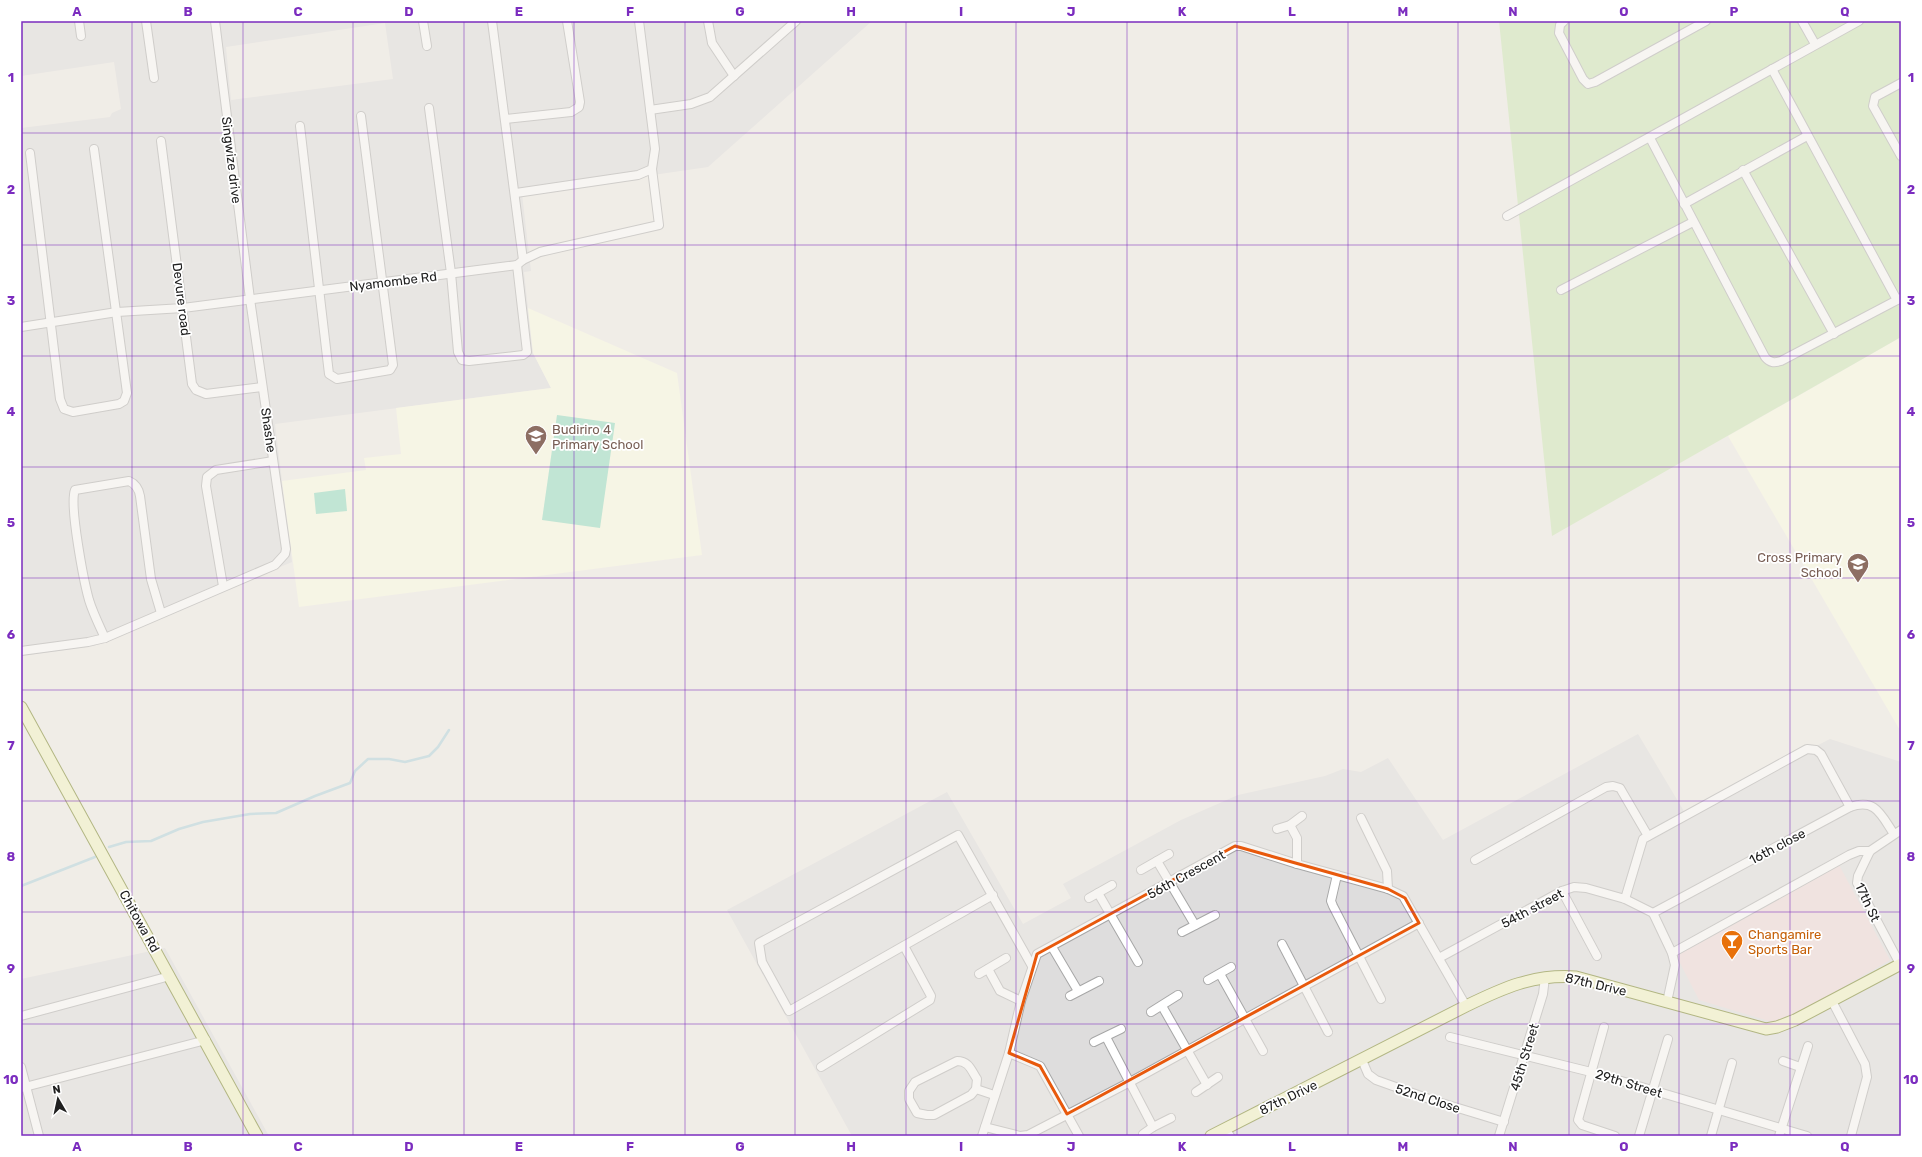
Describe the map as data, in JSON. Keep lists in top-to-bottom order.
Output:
{
  "streets": {
    "street": [
      "Singwize drive",
      "Nyamombe Rd",
      "Devure road",
      "Shashe",
      "16th close",
      "56th Crescent",
      "17th St",
      "54th street",
      "Chitowa Rd",
      "87th Drive",
      "45th Street",
      "29th Street",
      "52nd Close"
    ]
  },
  "crossings": [
    ["Singwize drive", "Nyamombe Rd"],
    ["Singwize drive", "Shashe"],
    ["Nyamombe Rd", "Devure road"],
    ["Nyamombe Rd", "Shashe"],
    ["Devure road", "Shashe"],
    ["16th close", "17th St"],
    ["16th close", "54th street"],
    ["56th Crescent", "54th street"],
    ["56th Crescent", "87th Drive"],
    ["17th St", "87th Drive"],
    ["87th Drive", "45th Street"],
    ["87th Drive", "52nd Close"],
    ["45th Street", "29th Street"],
    ["45th Street", "52nd Close"]
  ],
  "places": {
    "school or university": ["Budiriro 4 Primary School", "Cross Primary School"],
    "bar": ["Changamire Sports Bar"]
  },
  "north": "top",
  "grid": {
    "columns": [
      "A",
      "B",
      "C",
      "D",
      "E",
      "F",
      "G",
      "H",
      "I",
      "J",
      "K",
      "L",
      "M",
      "N",
      "O",
      "P",
      "Q"
    ],
    "rows": [
      "1",
      "2",
      "3",
      "4",
      "5",
      "6",
      "7",
      "8",
      "9",
      "10"
    ]
  }
}
